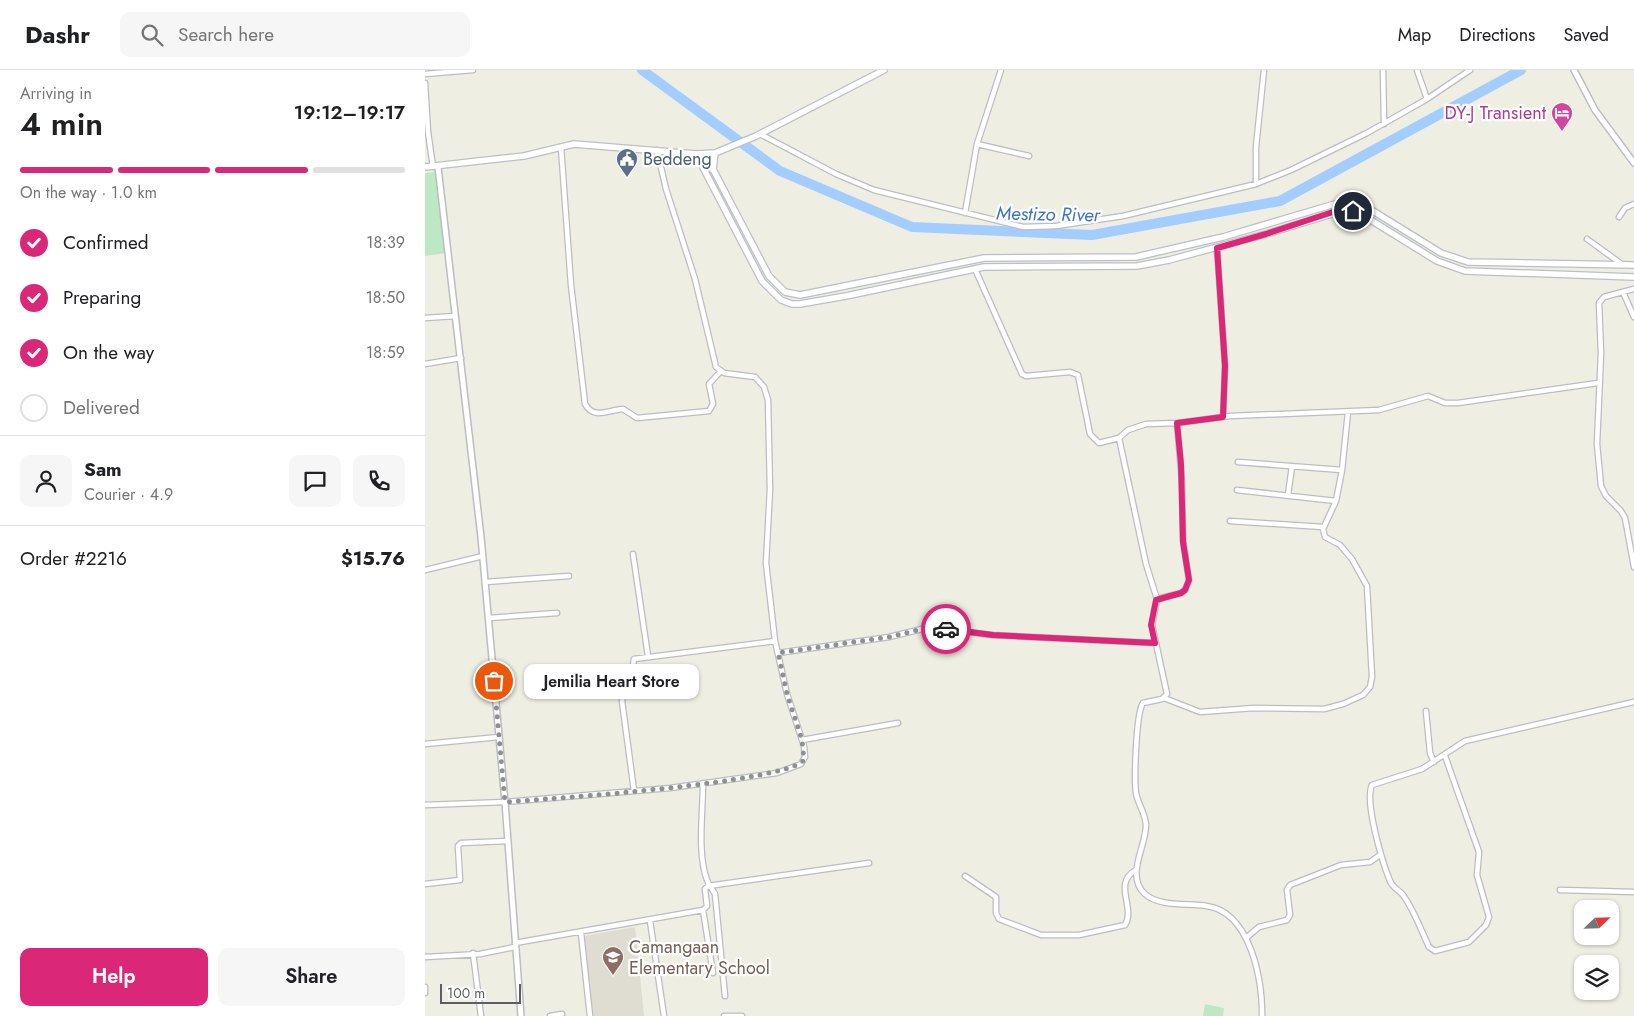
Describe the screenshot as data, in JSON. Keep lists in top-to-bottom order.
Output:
{
  "water": ["Mestizo River"],
  "places": {
    "hotel": ["DY-J Transient"],
    "public building": ["Beddeng"],
    "other": ["Jemilia Heart Store"],
    "school or university": ["Camangaan Elementary School"]
  },
  "scale_bar": "100 m",
  "north": "top right",
  "page": {
    "header": "Dashr",
    "search": "Search here",
    "nav": ["Map", "Directions", "Saved"],
    "heading": ["4 min", "Arriving in", "19:12–19:17"],
    "panel": [
      "Sam",
      "Courier · 4.9",
      "Order #2216",
      "$15.76"
    ],
    "bar": "On the way · 1.0 km",
    "list": [
      ["Confirmed", "18:39"],
      ["Preparing", "18:50"],
      ["On the way", "18:59"],
      "Delivered"
    ],
    "bubble": "Jemilia Heart Store",
    "buttons": ["Help", "Share"],
    "scale": "100 m"
  }
}
